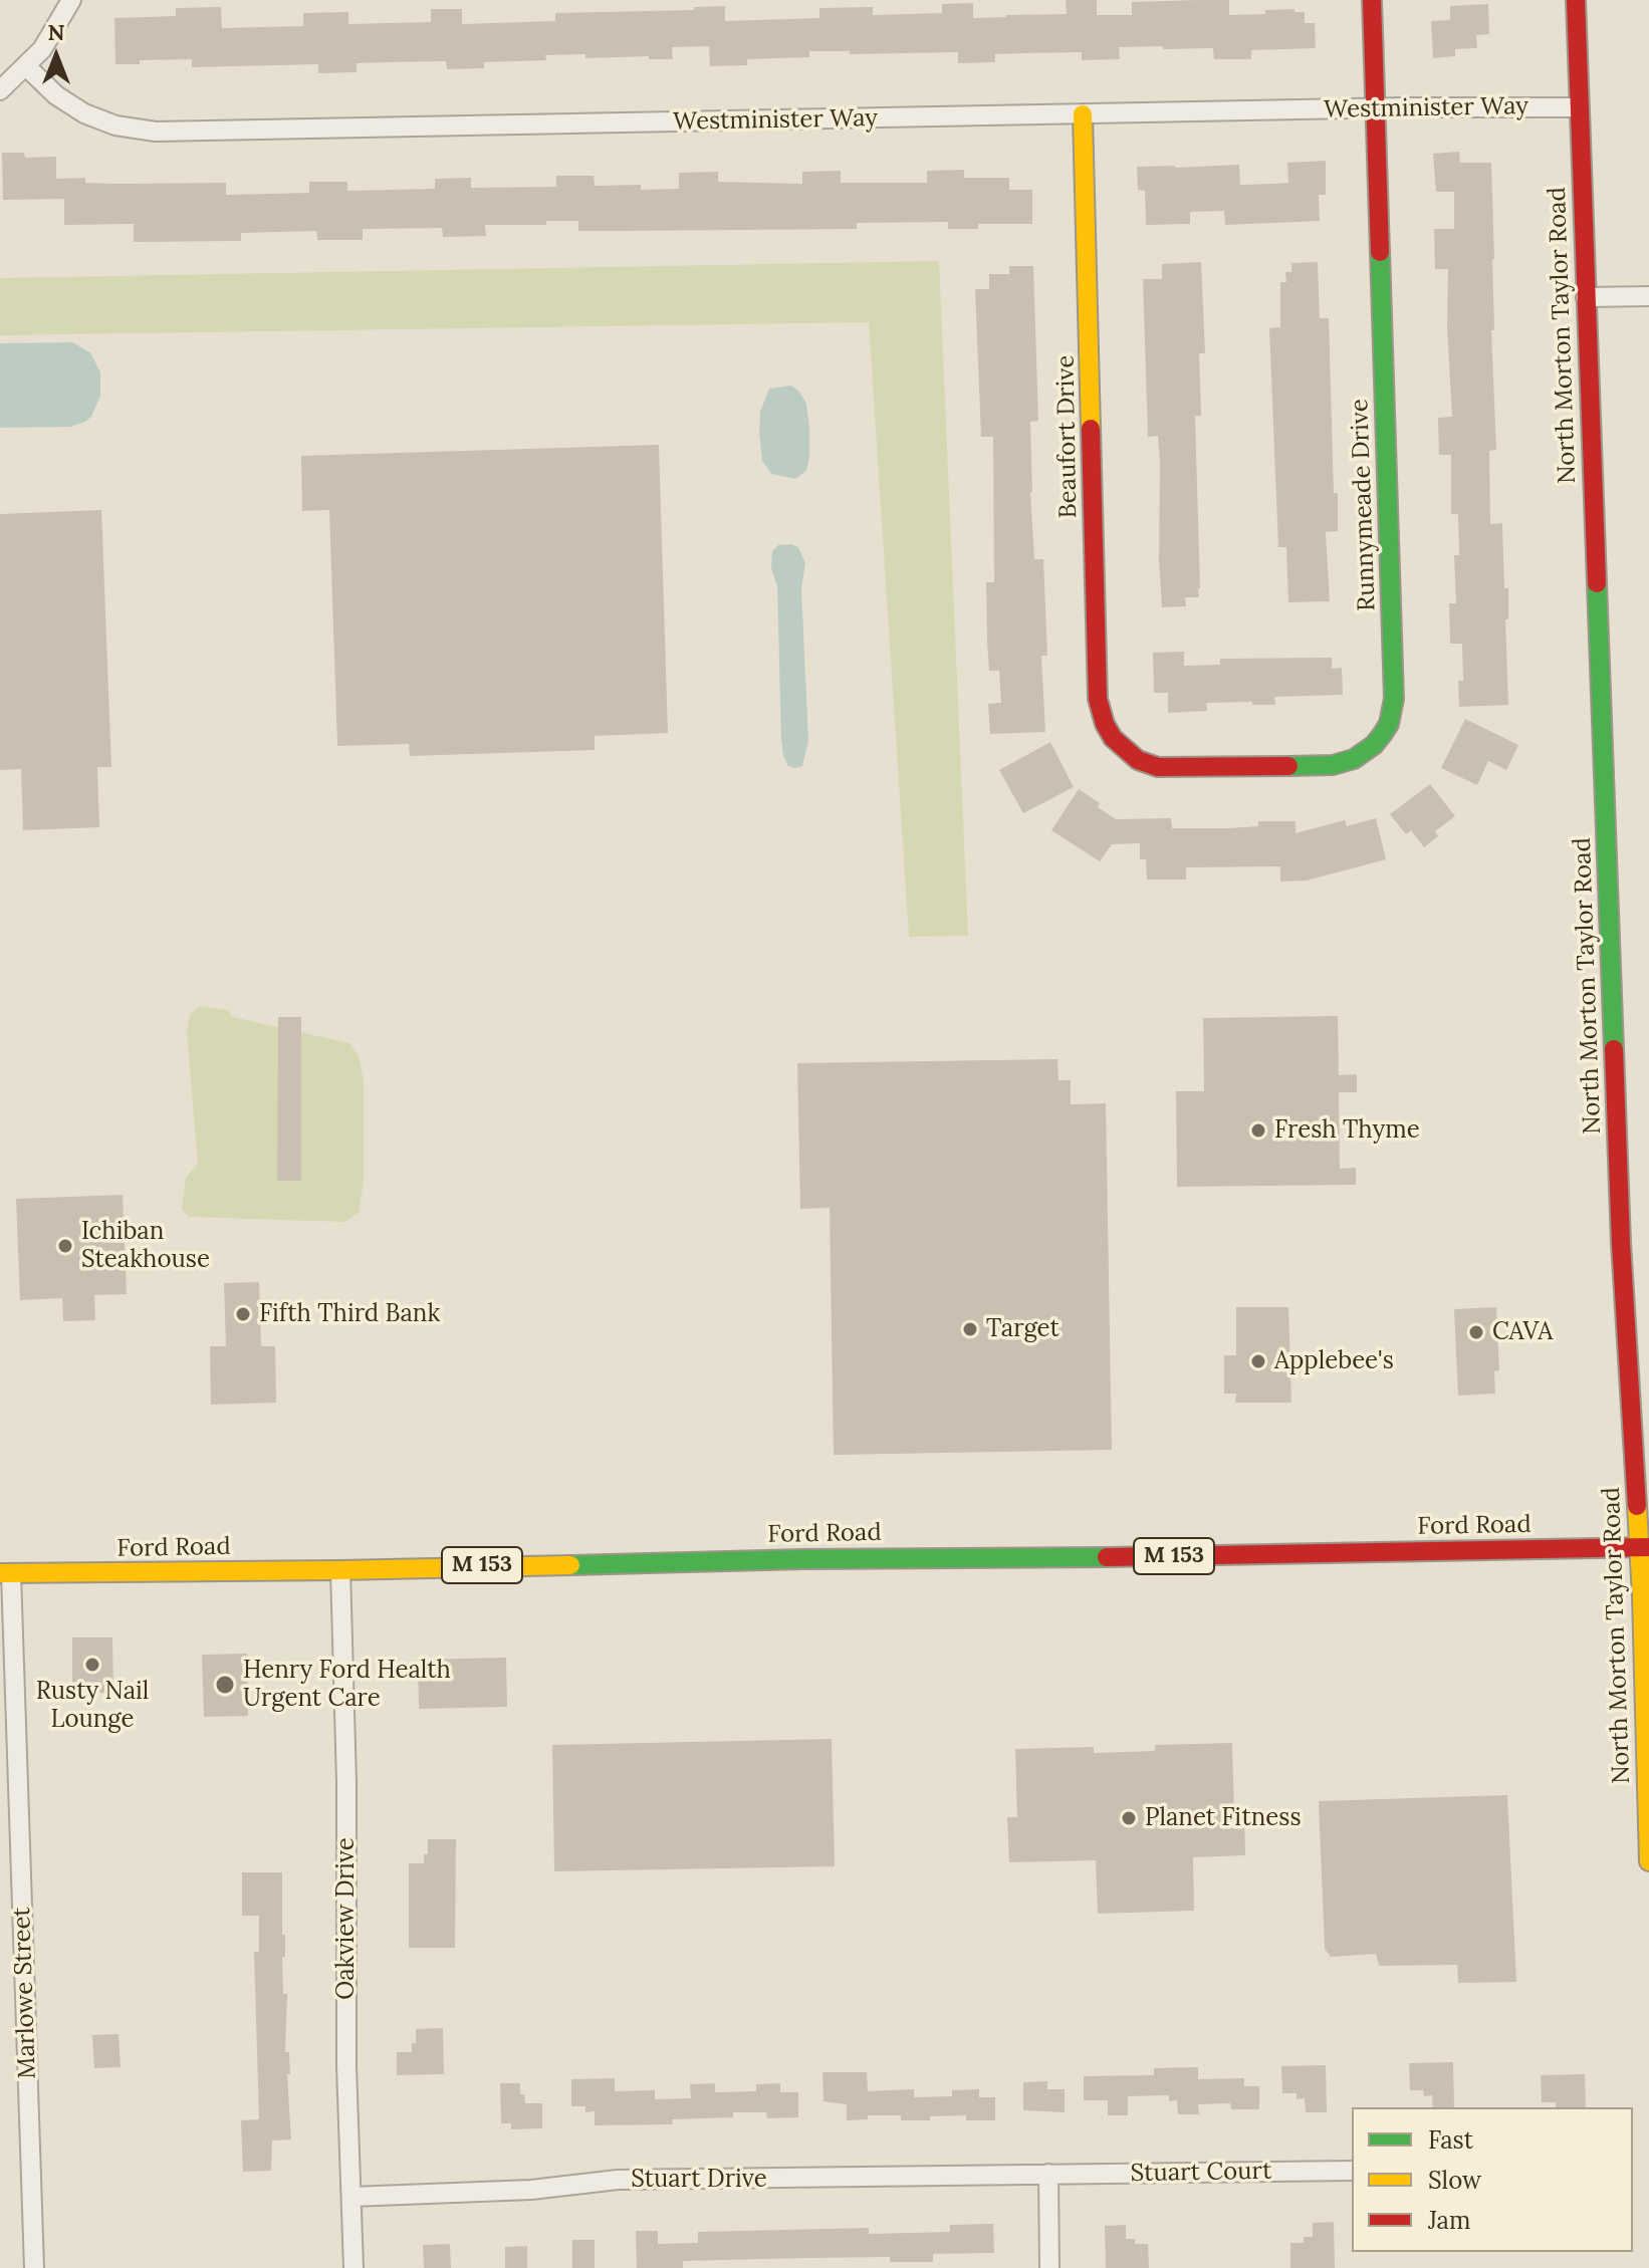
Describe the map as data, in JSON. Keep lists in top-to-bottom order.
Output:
{
  "streets": {
    "street": [
      "Westminister Way",
      "North Morton Taylor Road",
      "Beaufort Drive",
      "Runnymeade Drive",
      "Ford Road",
      "M 153",
      "Oakview Drive",
      "Marlowe Street",
      "Stuart Court",
      "Stuart Drive"
    ]
  },
  "crossings": [
    ["Westminister Way", "North Morton Taylor Road"],
    ["Westminister Way", "Beaufort Drive"],
    ["Westminister Way", "Runnymeade Drive"],
    ["North Morton Taylor Road", "Ford Road"],
    ["Beaufort Drive", "Runnymeade Drive"],
    ["Ford Road", "Oakview Drive"],
    ["Ford Road", "Marlowe Street"],
    ["Oakview Drive", "Stuart Drive"],
    ["Stuart Court", "Stuart Drive"]
  ],
  "places": [
    "Fresh Thyme",
    "Ichiban Steakhouse",
    "Fifth Third Bank",
    "Target",
    "CAVA",
    "Applebee's",
    "Rusty Nail Lounge",
    "Henry Ford Health Urgent Care",
    "Planet Fitness"
  ],
  "legend": ["Fast", "Slow", "Jam"],
  "north": "top"
}
